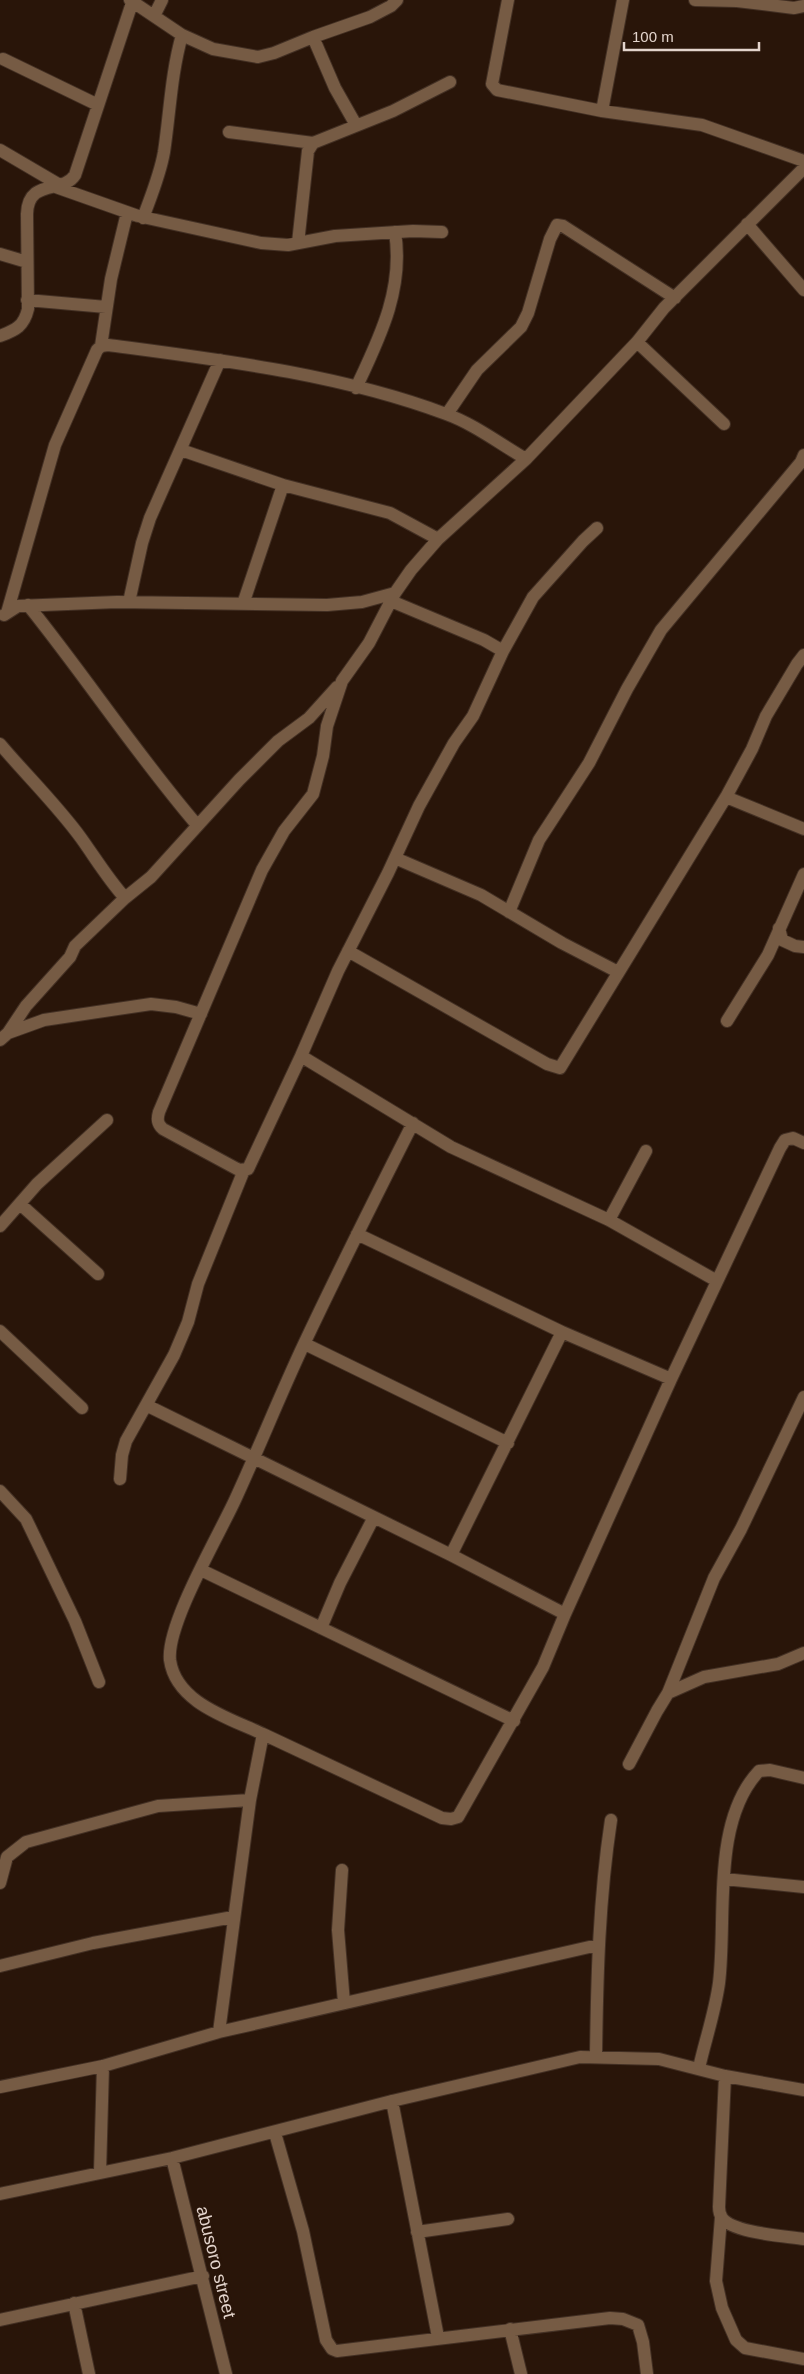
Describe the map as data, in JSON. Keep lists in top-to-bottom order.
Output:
{
  "streets": {
    "street": ["abusoro street"]
  },
  "scale_bar": "100 m"
}
